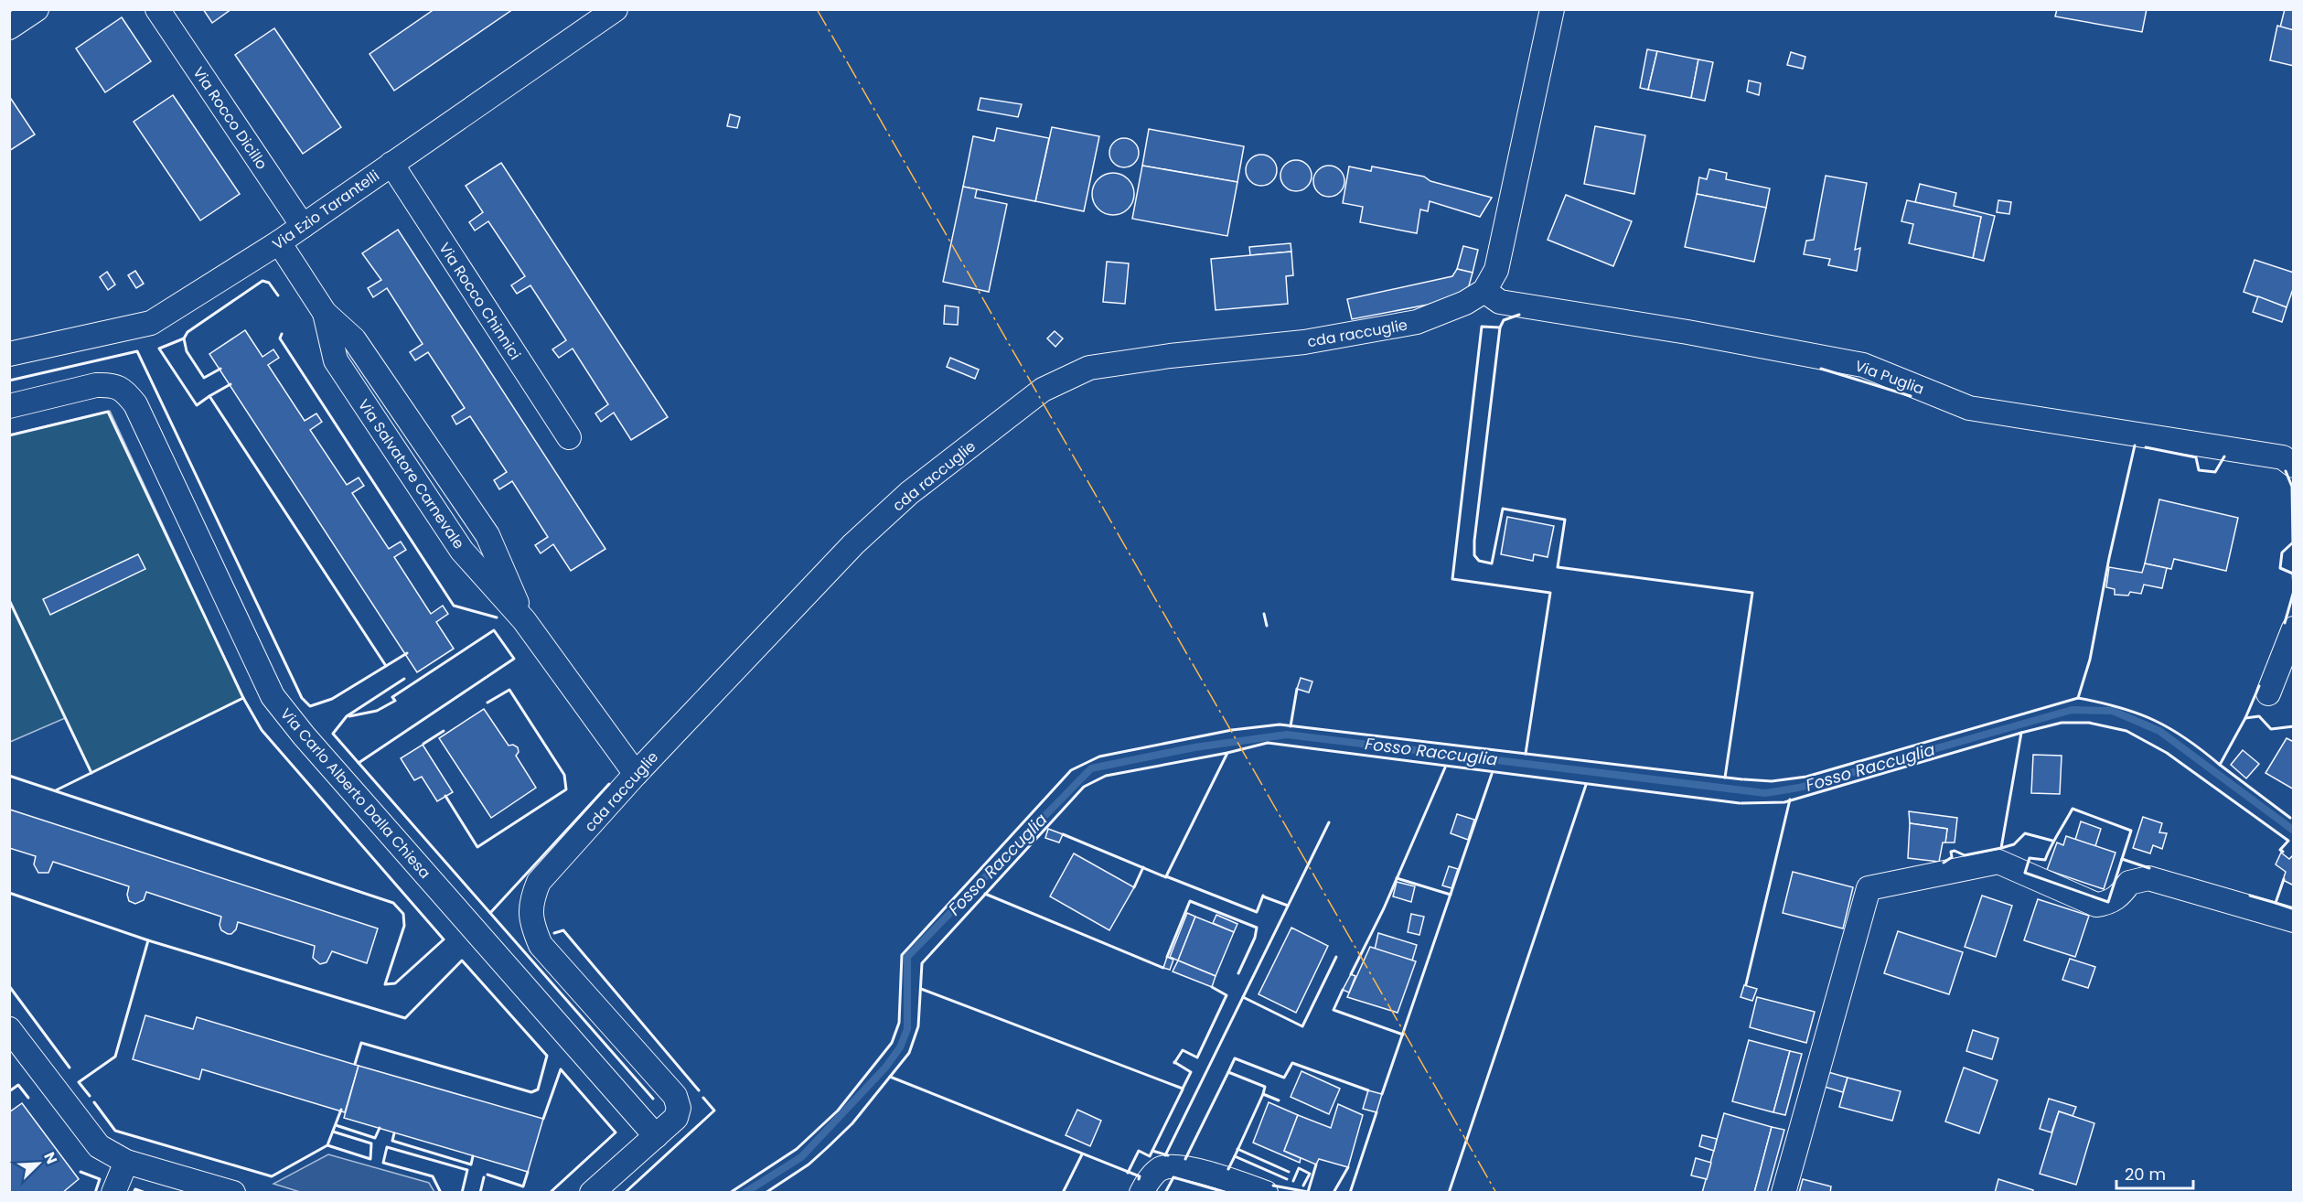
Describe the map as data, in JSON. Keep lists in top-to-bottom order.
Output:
{
  "streets": {
    "street": [
      "Via Rocco Dicillo",
      "Via Ezio Tarantelli",
      "Via Rocco Chinnici",
      "cda raccuglie",
      "Via Puglia",
      "Via Salvatore Carnevale",
      "Via Carlo Alberto Dalla Chiesa"
    ]
  },
  "crossings": [
    ["Via Rocco Dicillo", "Via Ezio Tarantelli"],
    ["Via Ezio Tarantelli", "Via Rocco Chinnici"],
    ["Via Ezio Tarantelli", "Via Salvatore Carnevale"],
    ["cda raccuglie", "Via Puglia"],
    ["cda raccuglie", "Via Salvatore Carnevale"],
    ["cda raccuglie", "Via Carlo Alberto Dalla Chiesa"]
  ],
  "water": ["Fosso Raccuglia"],
  "scale_bar": "20 m",
  "north": "top right"
}
